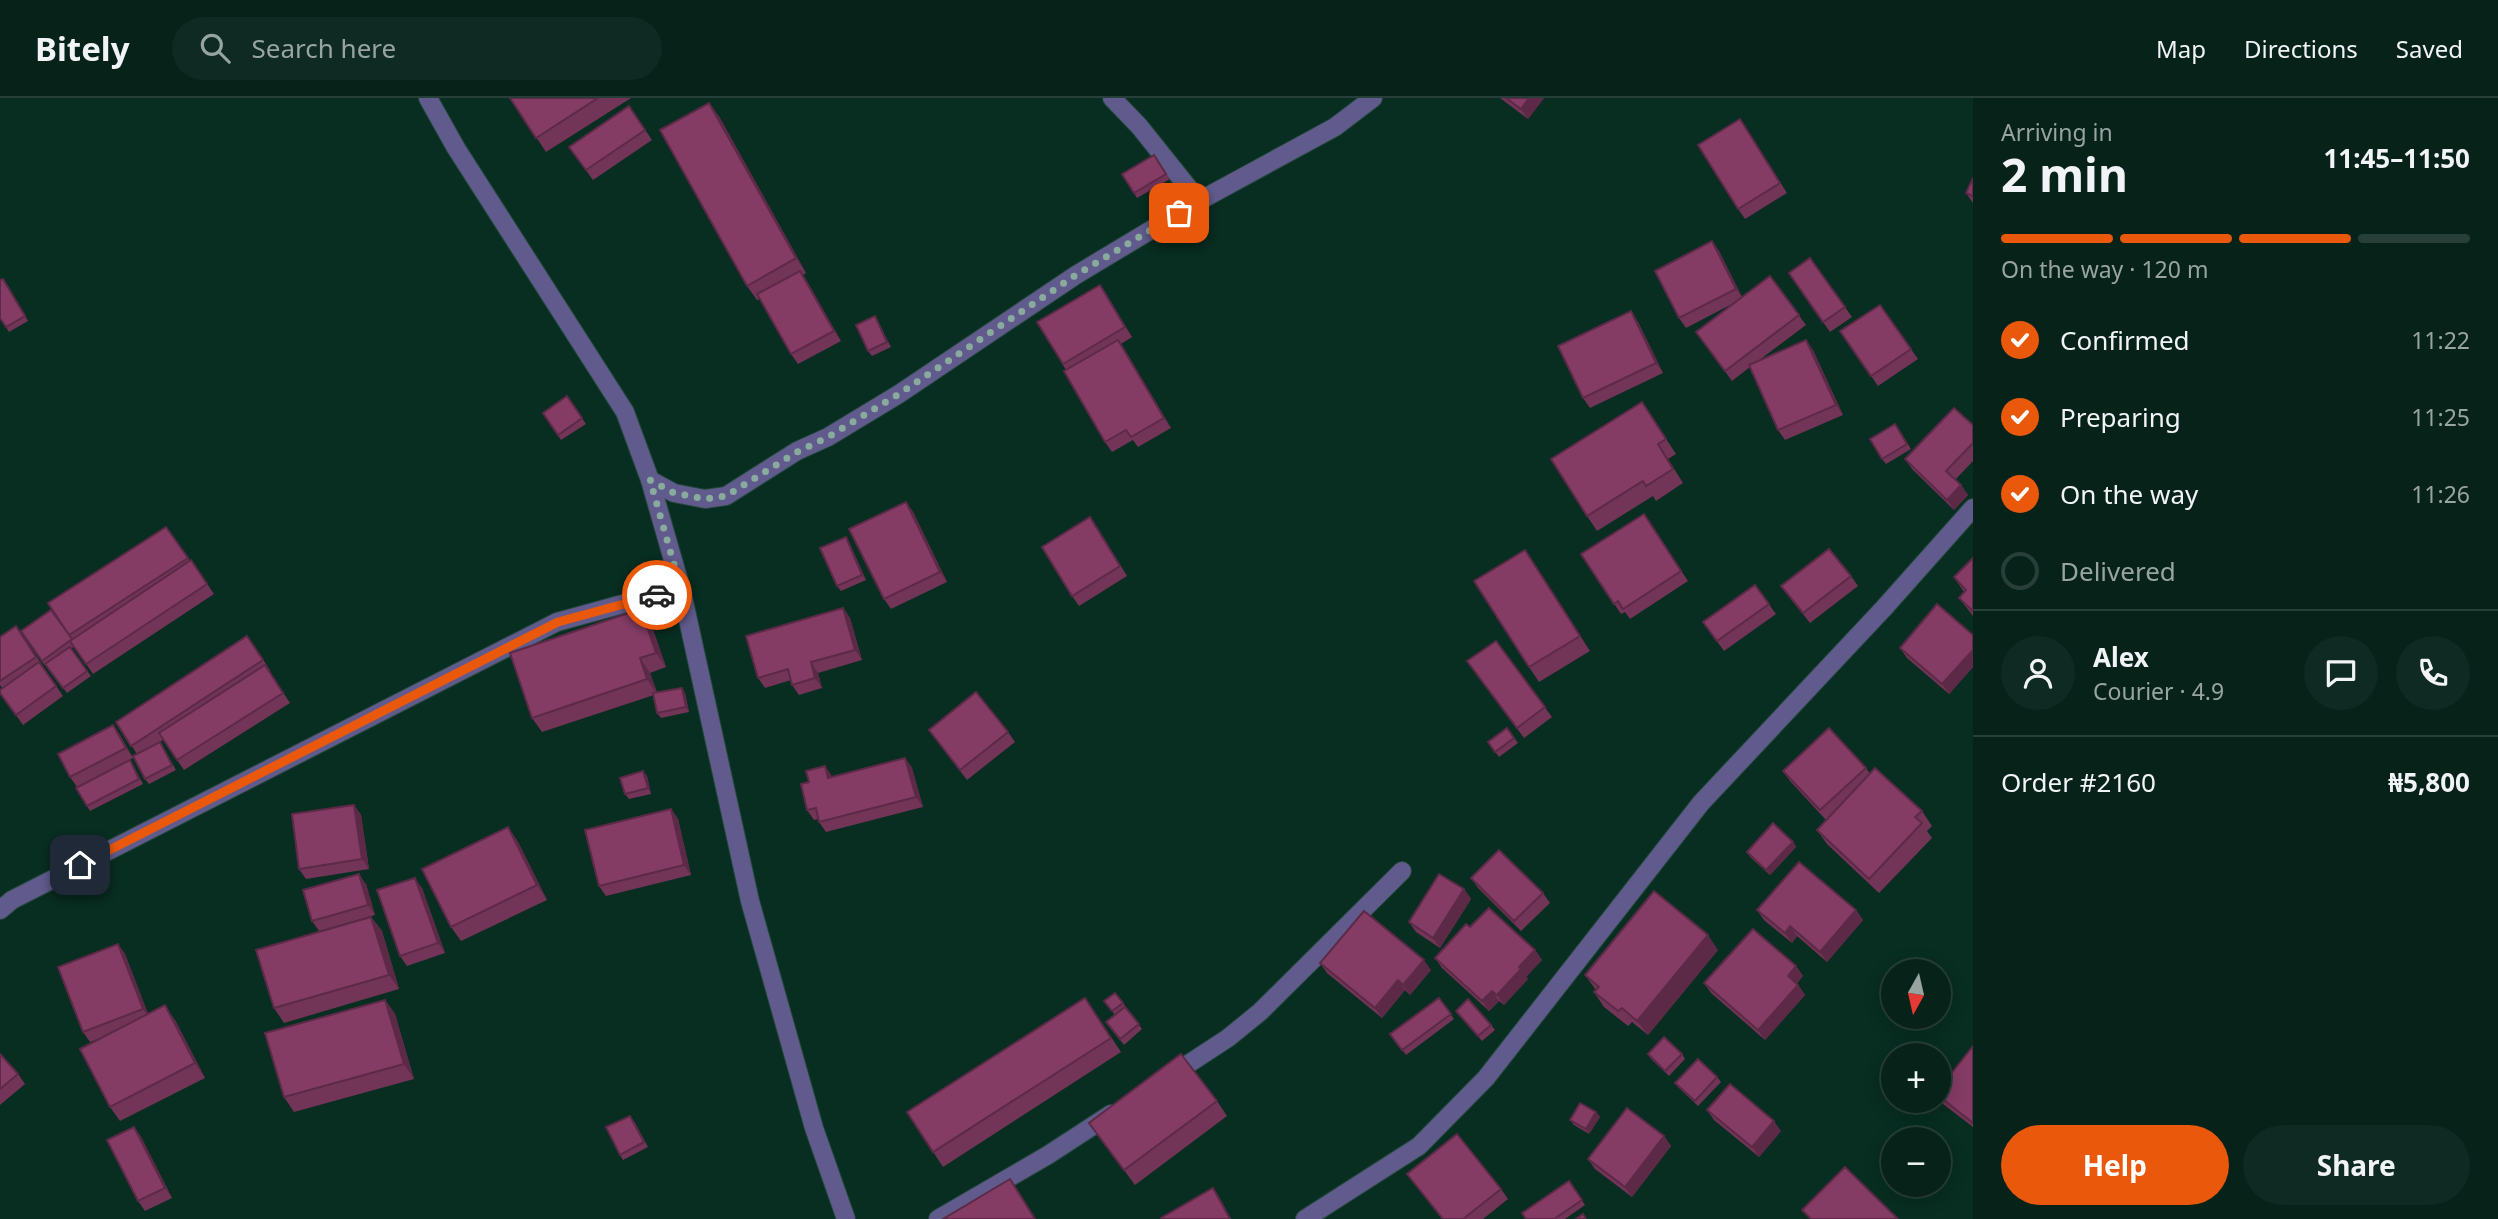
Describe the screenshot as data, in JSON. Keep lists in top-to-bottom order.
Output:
{
  "north": "bottom",
  "page": {
    "header": "Bitely",
    "search": "Search here",
    "nav": ["Map", "Directions", "Saved"],
    "heading": ["2 min", "Arriving in", "11:45–11:50"],
    "panel": [
      "Alex",
      "Courier · 4.9",
      "Order #2160",
      "₦5,800"
    ],
    "bar": "On the way · 120 m",
    "list": [
      ["Confirmed", "11:22"],
      ["Preparing", "11:25"],
      ["On the way", "11:26"],
      "Delivered"
    ],
    "map_buttons": ["+", "−"],
    "buttons": ["Help", "Share"]
  }
}
